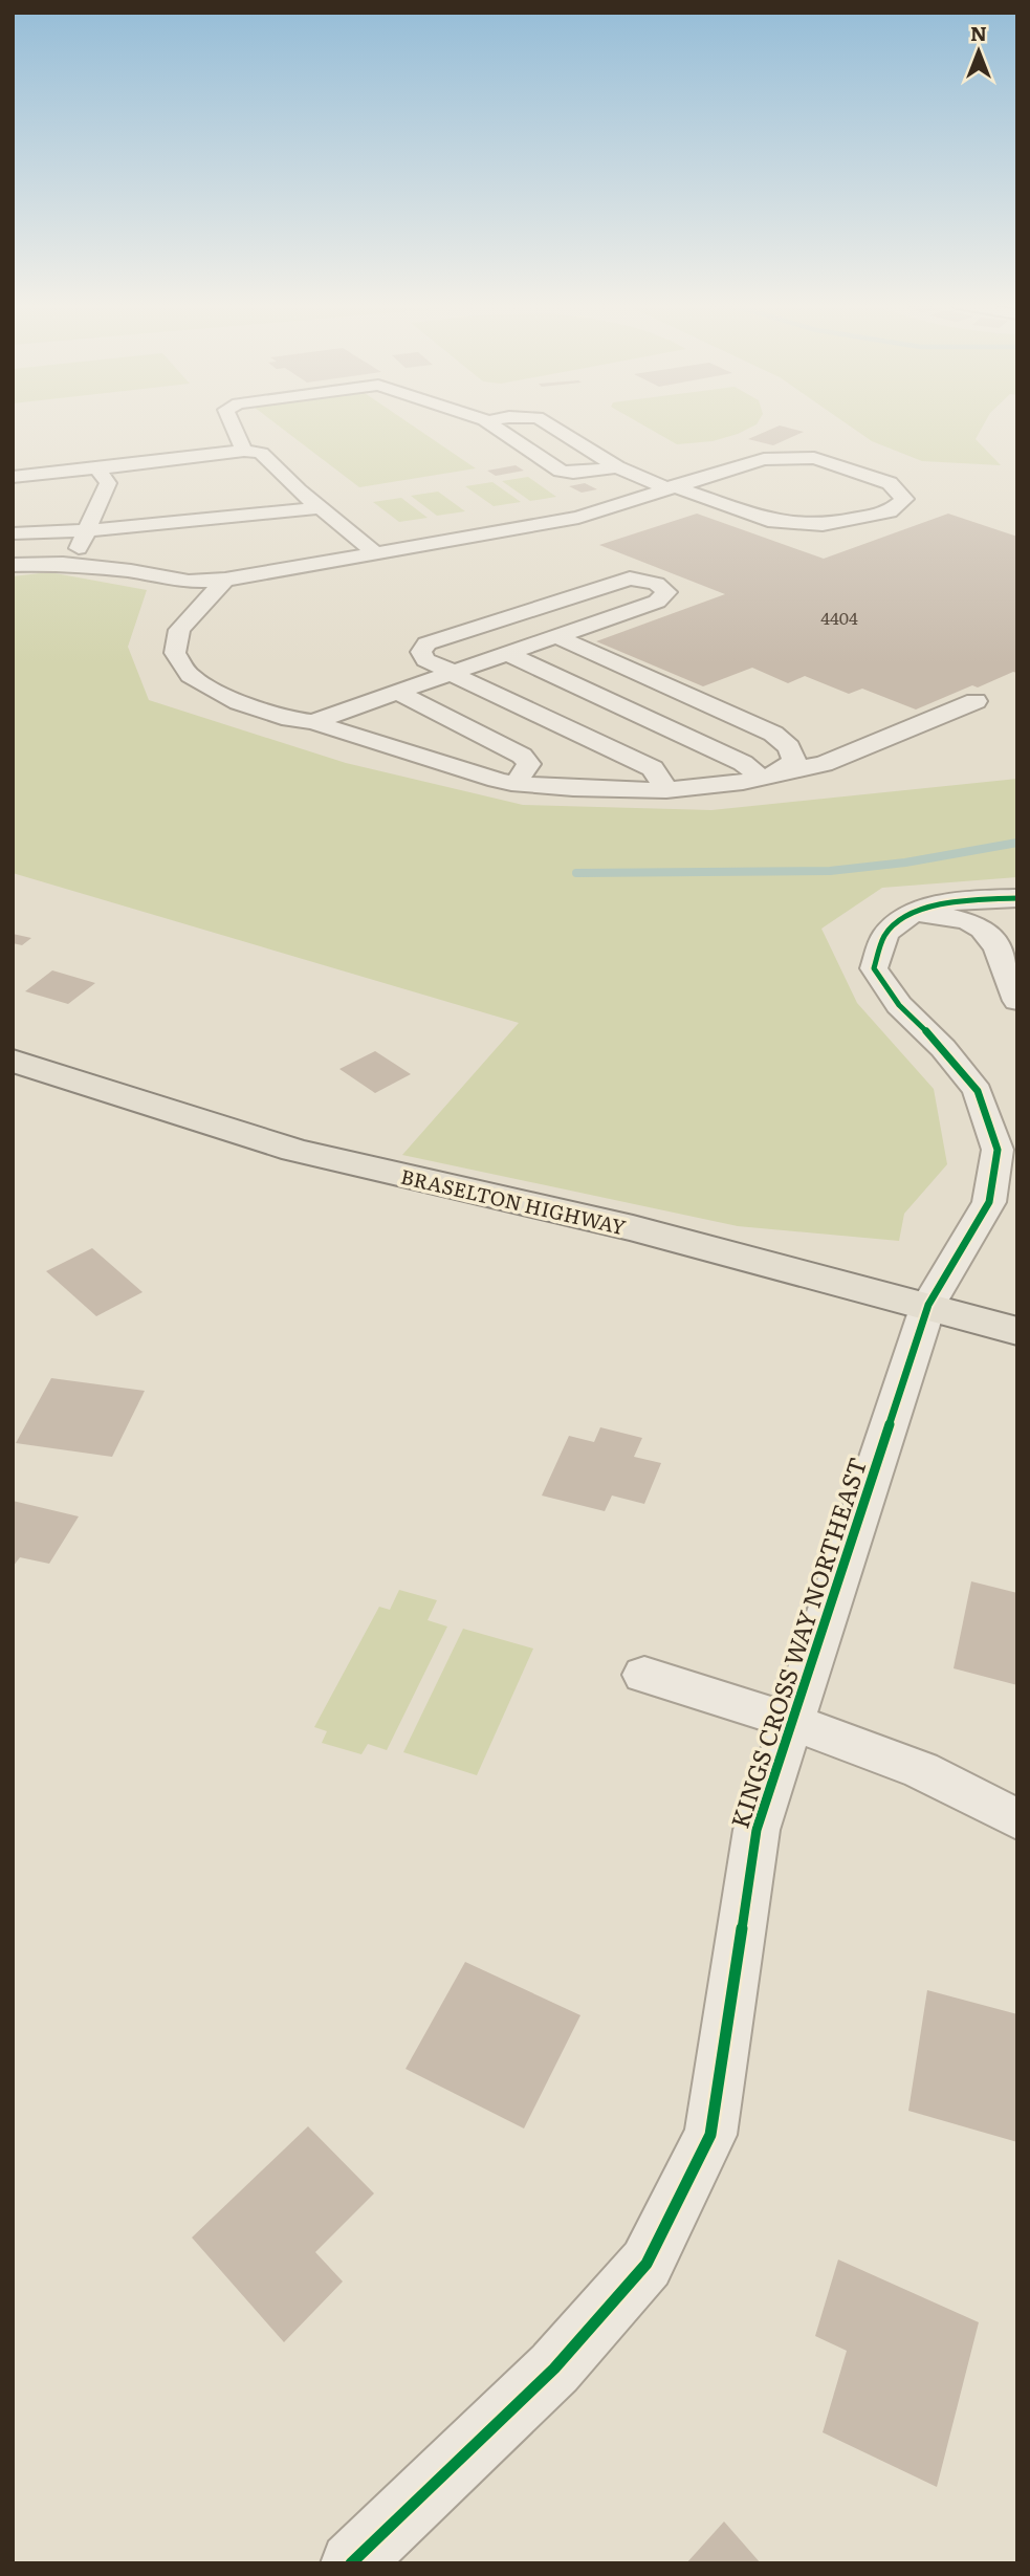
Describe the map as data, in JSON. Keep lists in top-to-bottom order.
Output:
{
  "streets": {
    "main road": ["BRASELTON HIGHWAY"],
    "street": ["KINGS CROSS WAY NORTHEAST"]
  },
  "crossings": [
    ["BRASELTON HIGHWAY", "KINGS CROSS WAY NORTHEAST"]
  ],
  "house_numbers": ["4404"],
  "north": "top"
}
